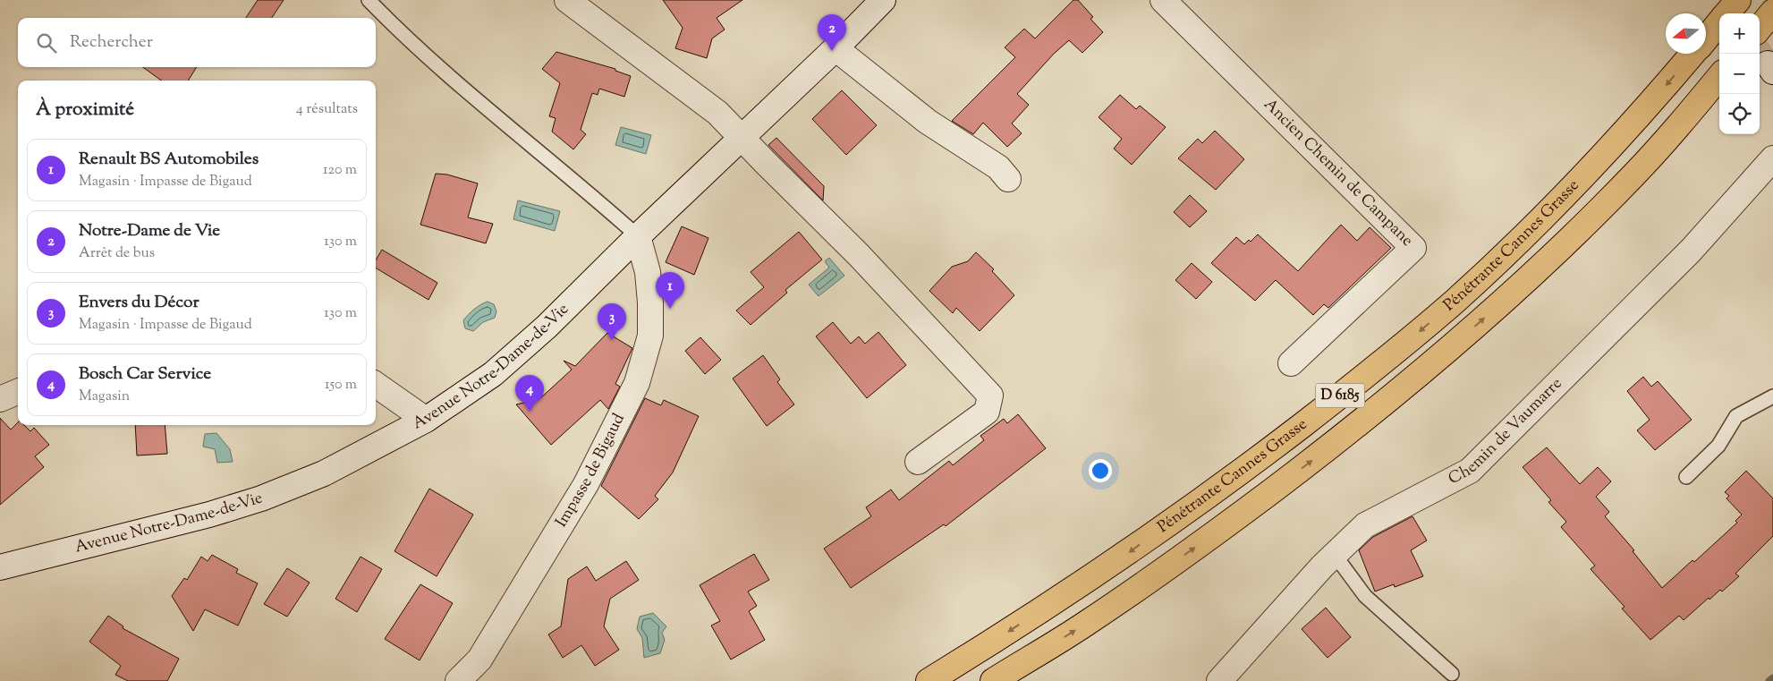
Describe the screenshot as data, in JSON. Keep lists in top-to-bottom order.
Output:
{
  "streets": {
    "highway": ["Pénétrante Cannes Grasse", "D 6185"],
    "street": [
      "Ancien Chemin de Campane",
      "Avenue Notre-Dame-de-Vie",
      "Chemin de Vaumarre",
      "Impasse de Bigaud"
    ]
  },
  "crossings": [
    ["Avenue Notre-Dame-de-Vie", "Impasse de Bigaud"]
  ],
  "north": "left",
  "page": {
    "map_buttons": ["+", "−"],
    "pins": [
      "2",
      "1",
      "3",
      "4"
    ],
    "search": "Rechercher",
    "heading": ["À proximité", "4 résultats"],
    "list": [
      {
        "mark": "1",
        "name": "Renault BS Automobiles",
        "note": "Magasin · Impasse de Bigaud",
        "value": "120 m"
      },
      {
        "mark": "2",
        "name": "Notre-Dame de Vie",
        "note": "Arrêt de bus",
        "value": "130 m"
      },
      {
        "mark": "3",
        "name": "Envers du Décor",
        "note": "Magasin · Impasse de Bigaud",
        "value": "130 m"
      },
      {
        "mark": "4",
        "name": "Bosch Car Service",
        "note": "Magasin",
        "value": "150 m"
      }
    ]
  }
}
